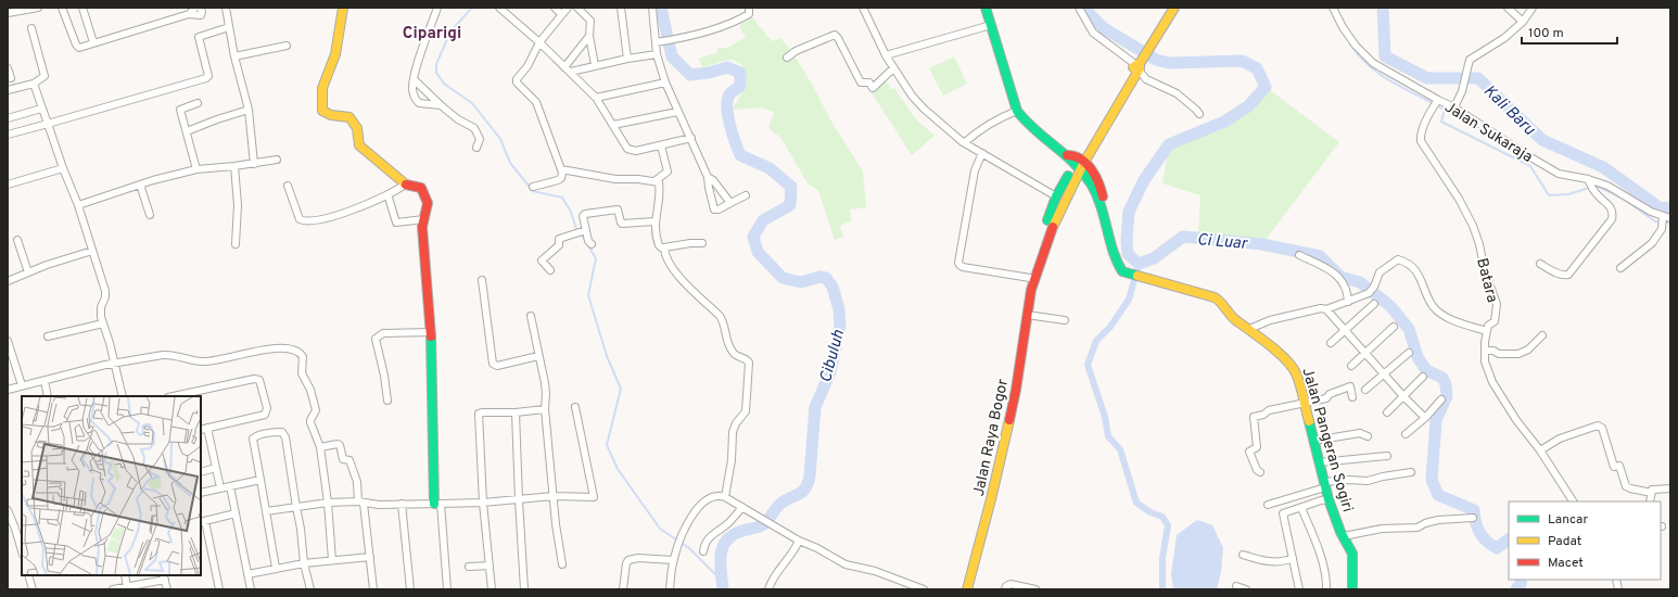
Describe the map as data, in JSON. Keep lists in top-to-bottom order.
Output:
{
  "streets": {
    "main road": ["Jalan Raya Bogor", "Jalan Pangeran Sogiri"],
    "street": ["Jalan Sukaraja", "Batara"]
  },
  "crossings": [
    ["Jalan Sukaraja", "Batara"],
    ["Jalan Raya Bogor", "Jalan Pangeran Sogiri"]
  ],
  "districts": ["Ciparigi"],
  "water": ["Kali Baru", "Ci Luar", "Cibuluh"],
  "legend": ["Lancar", "Padat", "Macet"],
  "scale_bar": "100 m"
}
